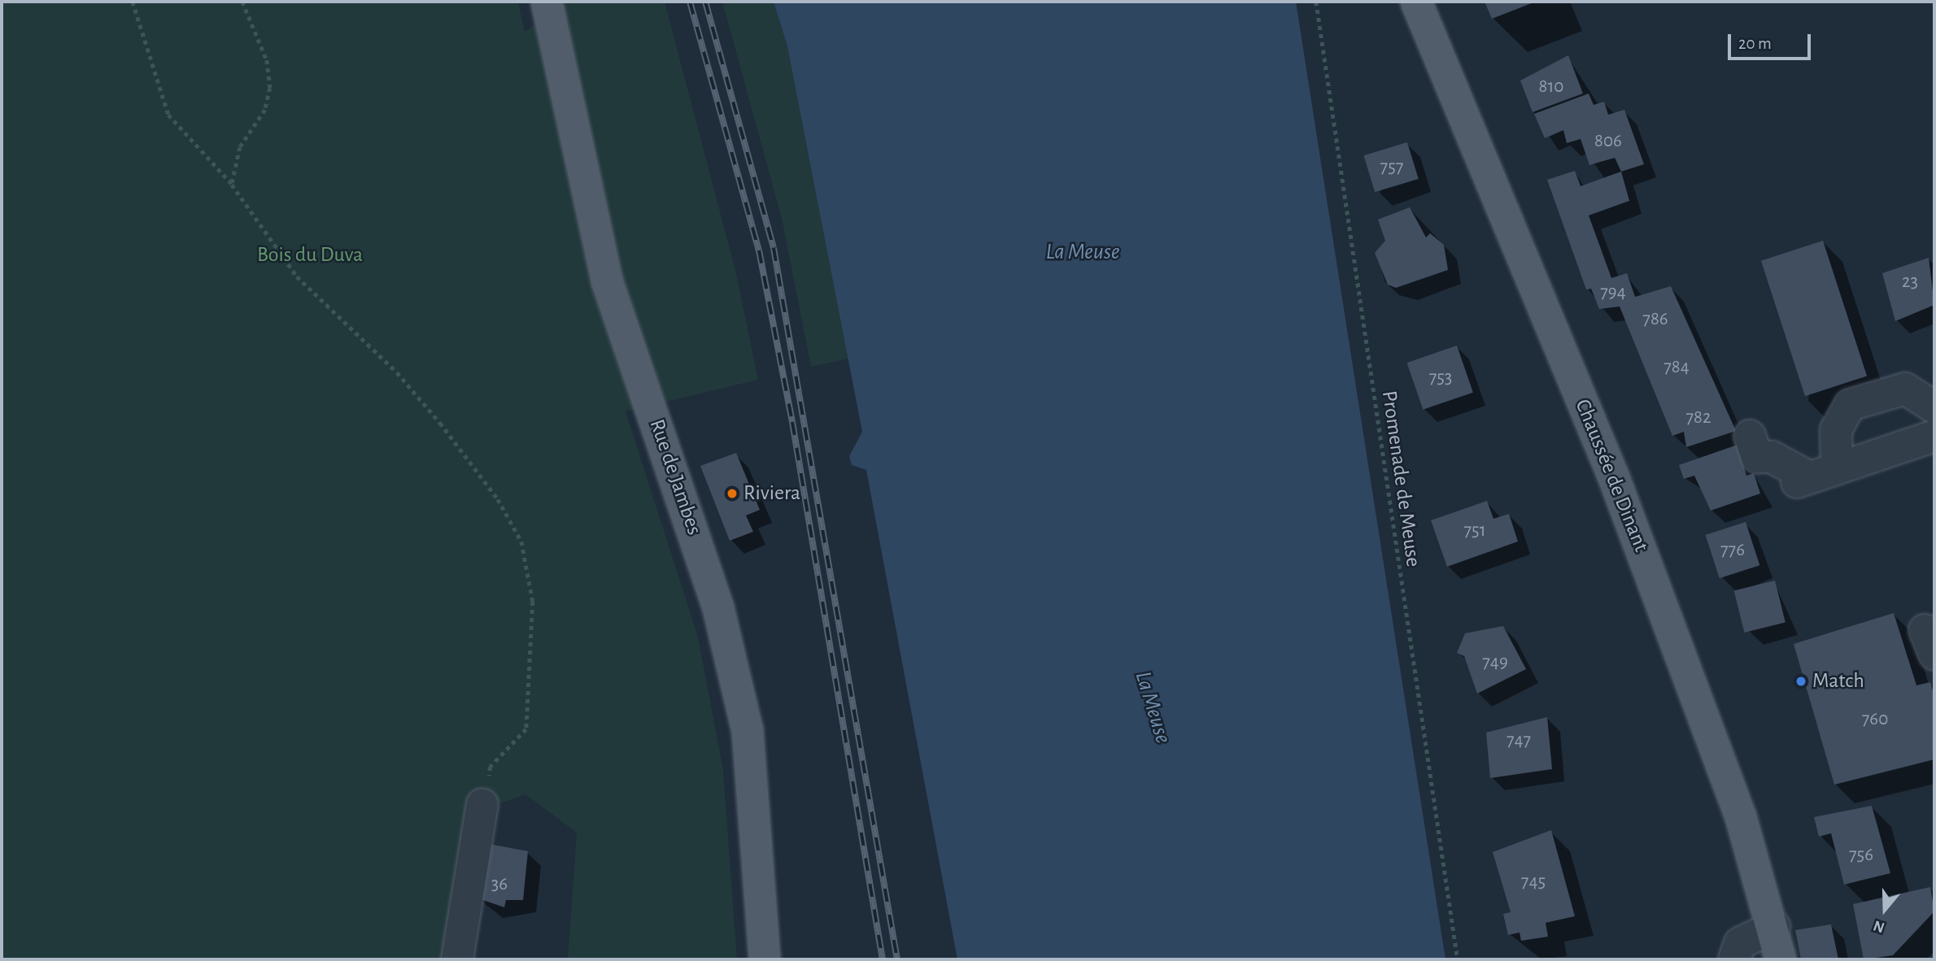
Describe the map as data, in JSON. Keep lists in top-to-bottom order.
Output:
{
  "streets": {
    "main road": ["Chaussée de Dinant", "Rue de Jambes"],
    "path": ["Promenade de Meuse"]
  },
  "water": ["La Meuse"],
  "parks": ["Bois du Duva"],
  "places": ["Riviera", "Match"],
  "house_numbers": [
    "810",
    "806",
    "757",
    "23",
    "794",
    "786",
    "784",
    "753",
    "782",
    "751",
    "776",
    "749",
    "760",
    "747",
    "756",
    "745",
    "36"
  ],
  "scale_bar": "20 m",
  "north": "bottom"
}
